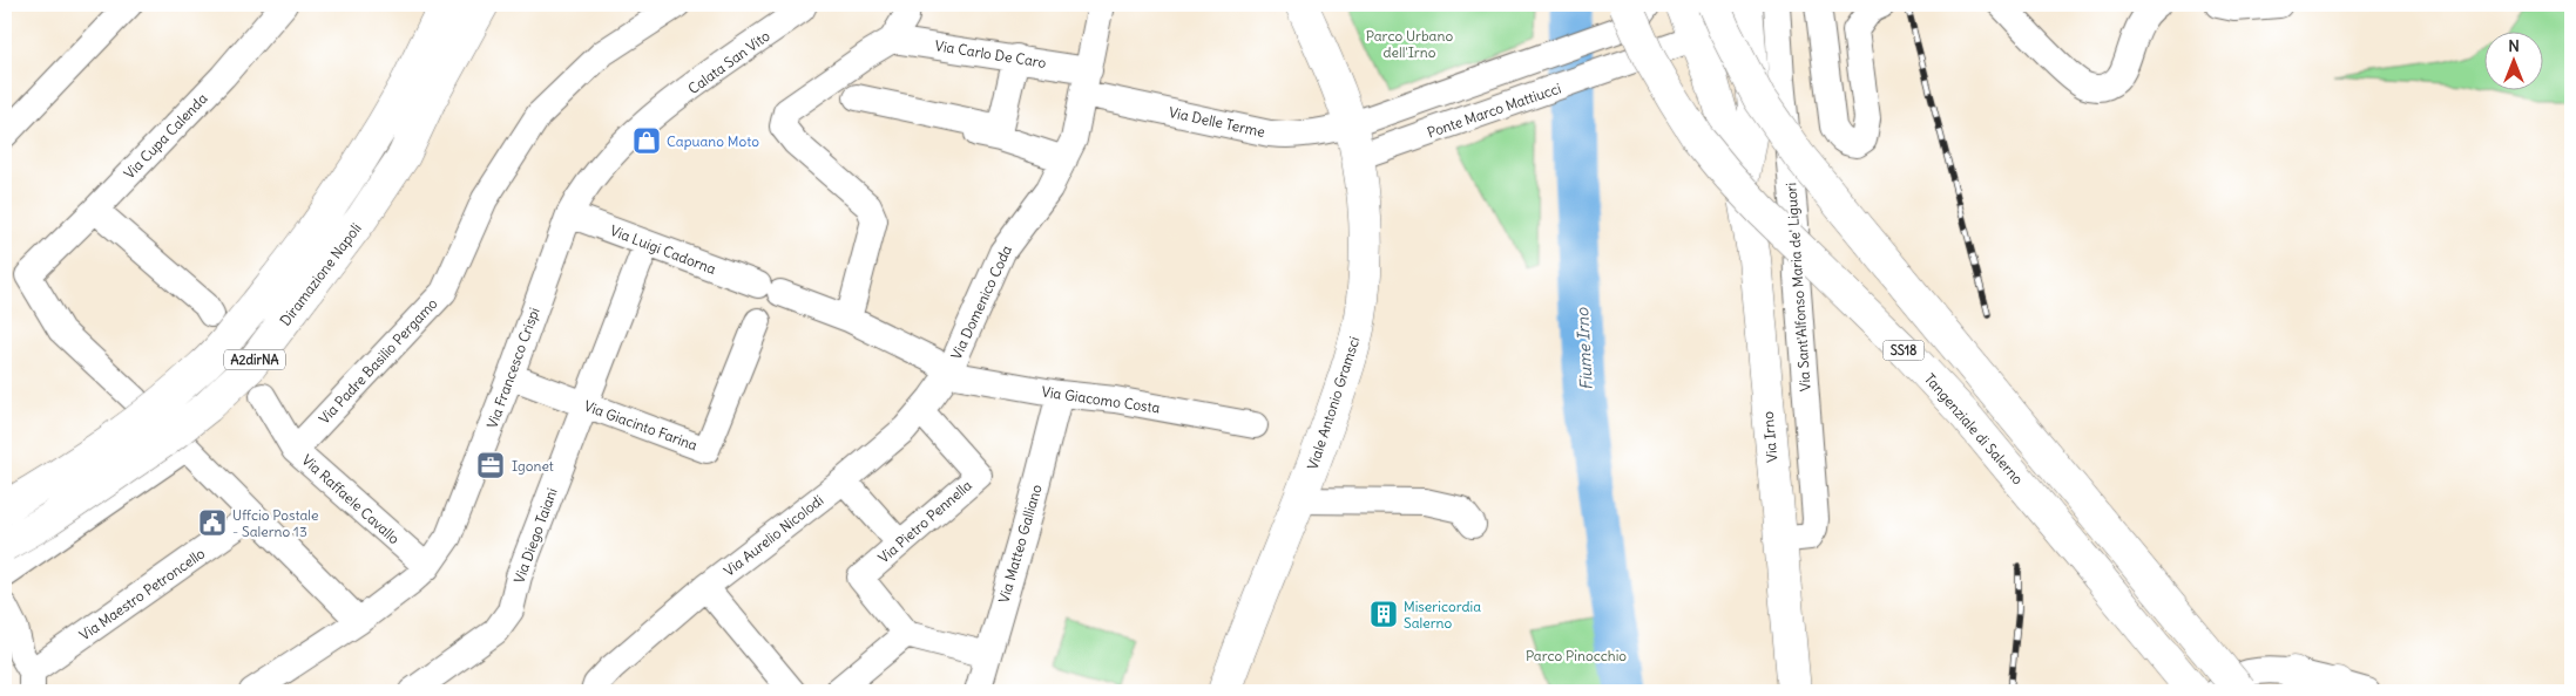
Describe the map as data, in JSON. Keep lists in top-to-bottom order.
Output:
{
  "streets": {
    "main road": [
      "Diramazione Napoli",
      "SS18",
      "A2dirNA",
      "Viale Antonio Gramsci",
      "Tangenziale di Salerno",
      "Via Irno"
    ],
    "street": [
      "Via Carlo De Caro",
      "Calata San Vito",
      "Ponte Marco Mattiucci",
      "Via Delle Terme",
      "Via Cupa Calenda",
      "Via Luigi Cadorna",
      "Via Sant'Alfonso Maria de' Liguori",
      "Via Domenico Coda",
      "Via Padre Basilio Pergamo",
      "Via Francesco Crispi",
      "Via Giacomo Costa",
      "Via Giacinto Farina",
      "Via Raffaele Cavallo",
      "Via Pietro Pennella",
      "Via Diego Taiani",
      "Via Aurelio Nicolodi",
      "Via Matteo Galliano",
      "Via Maestro Petroncello"
    ]
  },
  "crossings": [
    ["Via Carlo De Caro", "Via Delle Terme"],
    ["Via Carlo De Caro", "Via Domenico Coda"],
    ["Calata San Vito", "Via Francesco Crispi"],
    ["Ponte Marco Mattiucci", "Viale Antonio Gramsci"],
    ["Ponte Marco Mattiucci", "Via Irno"],
    ["Via Delle Terme", "Via Domenico Coda"],
    ["Via Delle Terme", "Viale Antonio Gramsci"],
    ["Via Luigi Cadorna", "Via Domenico Coda"],
    ["Via Luigi Cadorna", "Via Francesco Crispi"],
    ["Via Luigi Cadorna", "Via Giacomo Costa"],
    ["Via Luigi Cadorna", "Via Diego Taiani"],
    ["Via Luigi Cadorna", "Via Aurelio Nicolodi"],
    ["Via Sant'Alfonso Maria de' Liguori", "Via Irno"],
    ["Via Domenico Coda", "Via Giacomo Costa"],
    ["Via Domenico Coda", "Via Aurelio Nicolodi"],
    ["Via Padre Basilio Pergamo", "Via Raffaele Cavallo"],
    ["Via Francesco Crispi", "Via Giacinto Farina"],
    ["Via Francesco Crispi", "Via Raffaele Cavallo"],
    ["Via Giacomo Costa", "Via Aurelio Nicolodi"],
    ["Via Giacomo Costa", "Via Matteo Galliano"],
    ["Via Giacinto Farina", "Via Diego Taiani"],
    ["Via Pietro Pennella", "Via Aurelio Nicolodi"]
  ],
  "water": ["Fiume Irno"],
  "parks": ["Parco Urbano dell'Irno", "Parco Pinocchio"],
  "places": {
    "shop": ["Capuano Moto"],
    "office": ["Igonet"],
    "public building": ["Uffcio Postale - Salerno 13"],
    "building": ["Misericordia Salerno"]
  },
  "north": "top"
}
